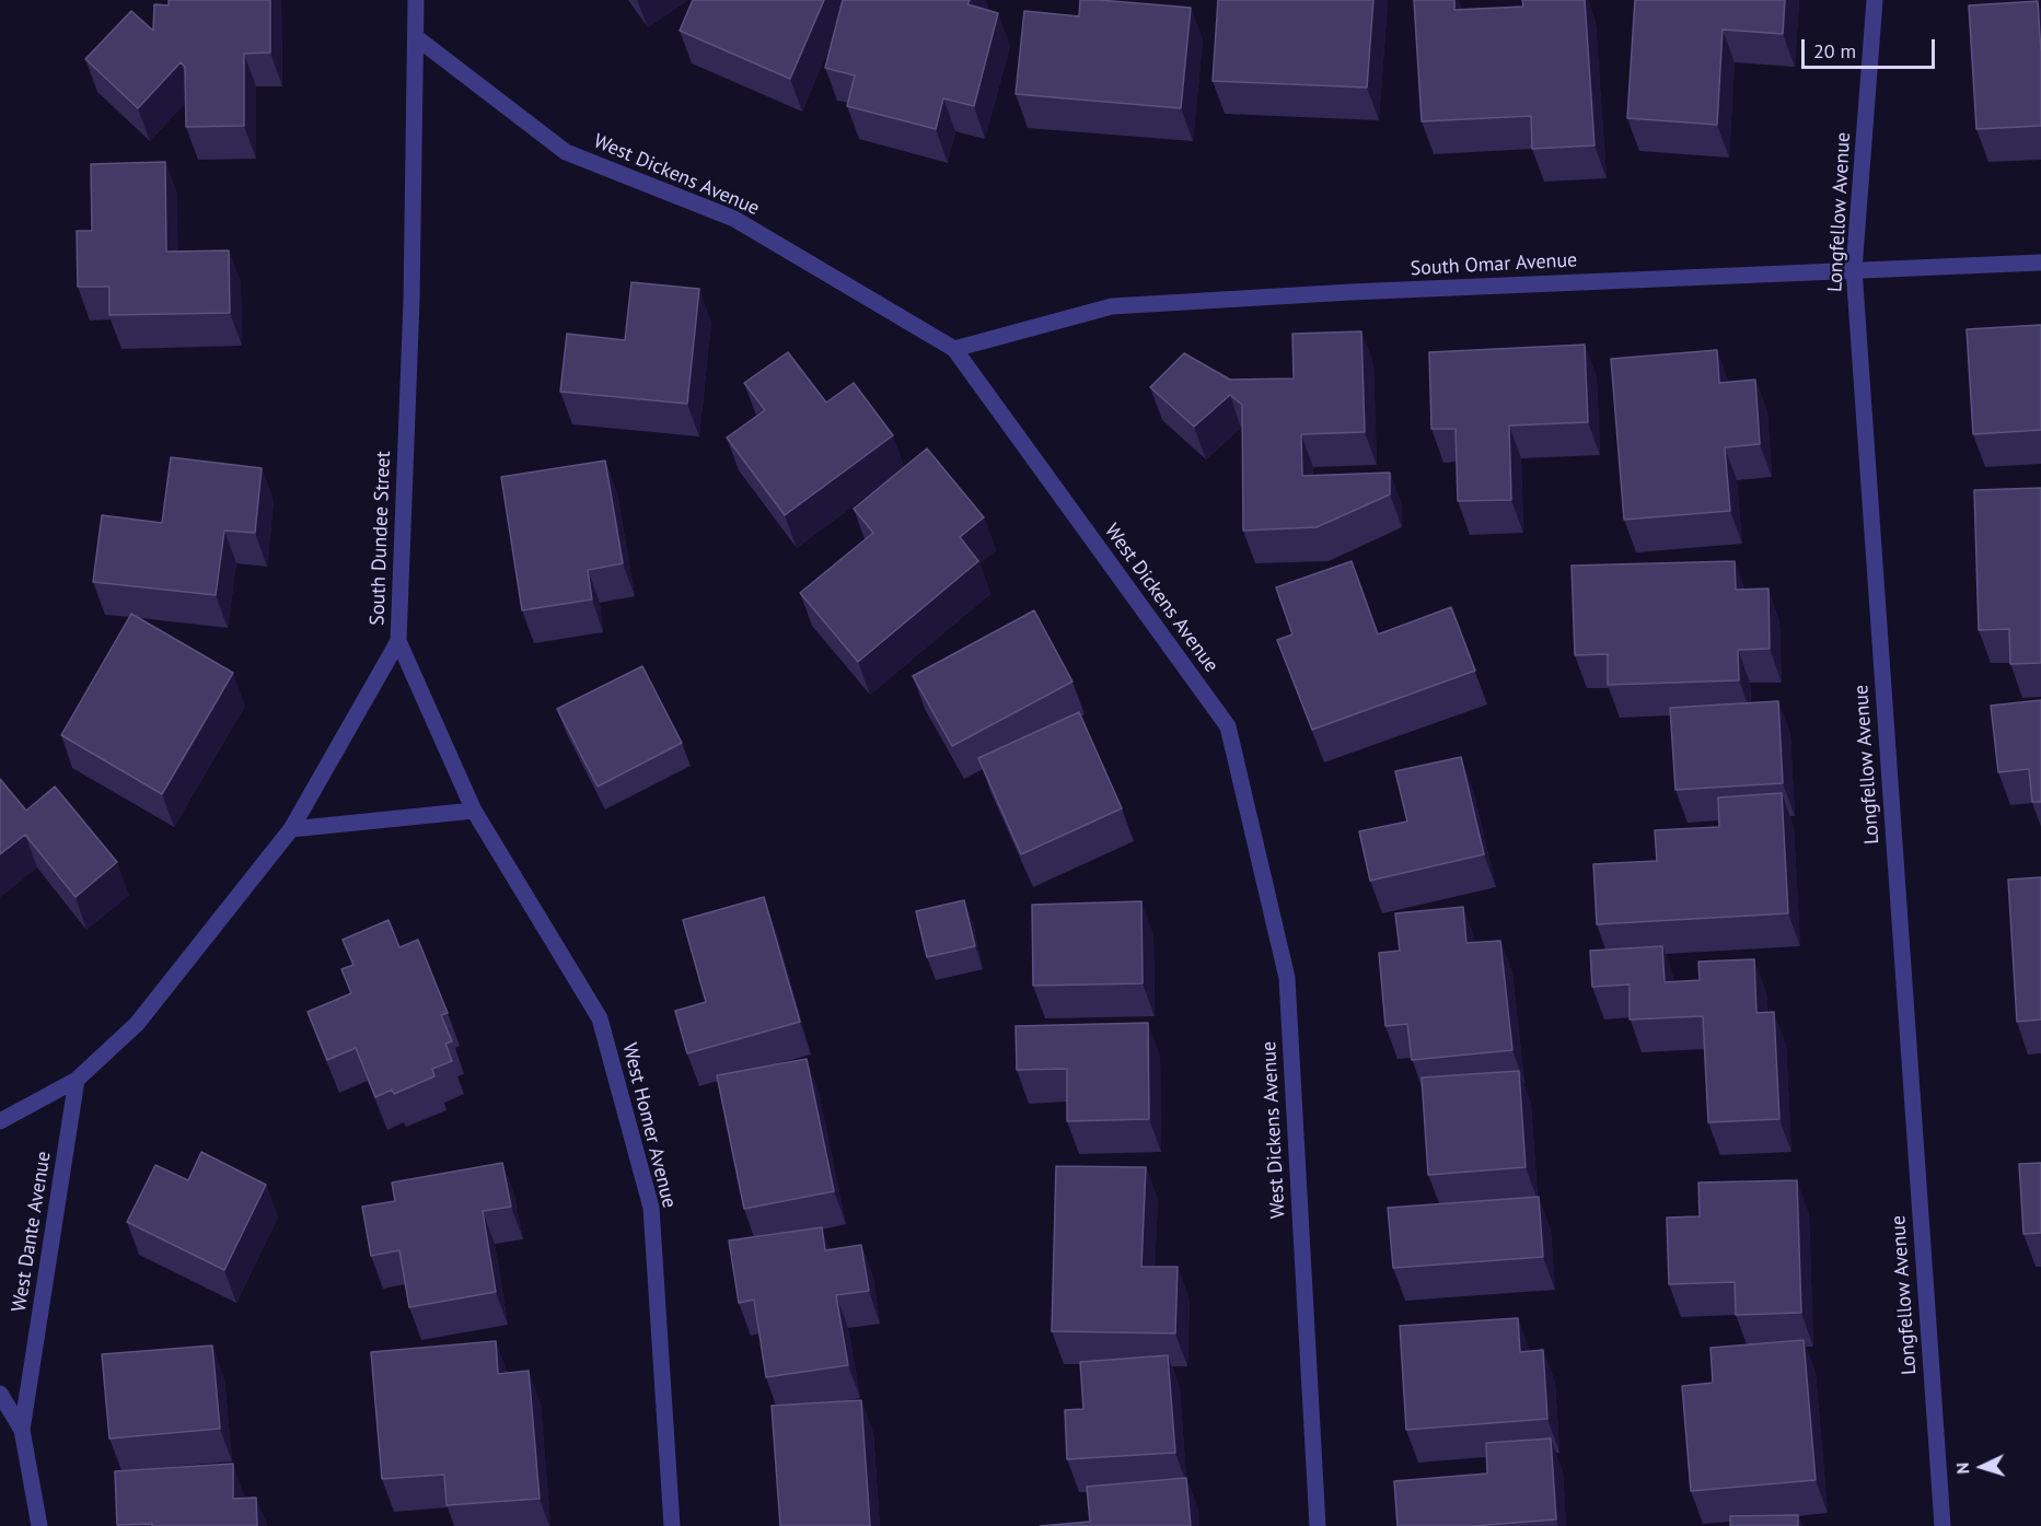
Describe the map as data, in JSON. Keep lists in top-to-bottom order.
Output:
{
  "streets": {
    "street": [
      "West Dickens Avenue",
      "Longfellow Avenue",
      "South Omar Avenue",
      "South Dundee Street",
      "West Homer Avenue",
      "West Dante Avenue"
    ]
  },
  "crossings": [
    ["West Dickens Avenue", "South Omar Avenue"],
    ["West Dickens Avenue", "South Dundee Street"],
    ["Longfellow Avenue", "South Omar Avenue"],
    ["South Dundee Street", "West Homer Avenue"],
    ["South Dundee Street", "West Dante Avenue"]
  ],
  "scale_bar": "20 m",
  "north": "left"
}
